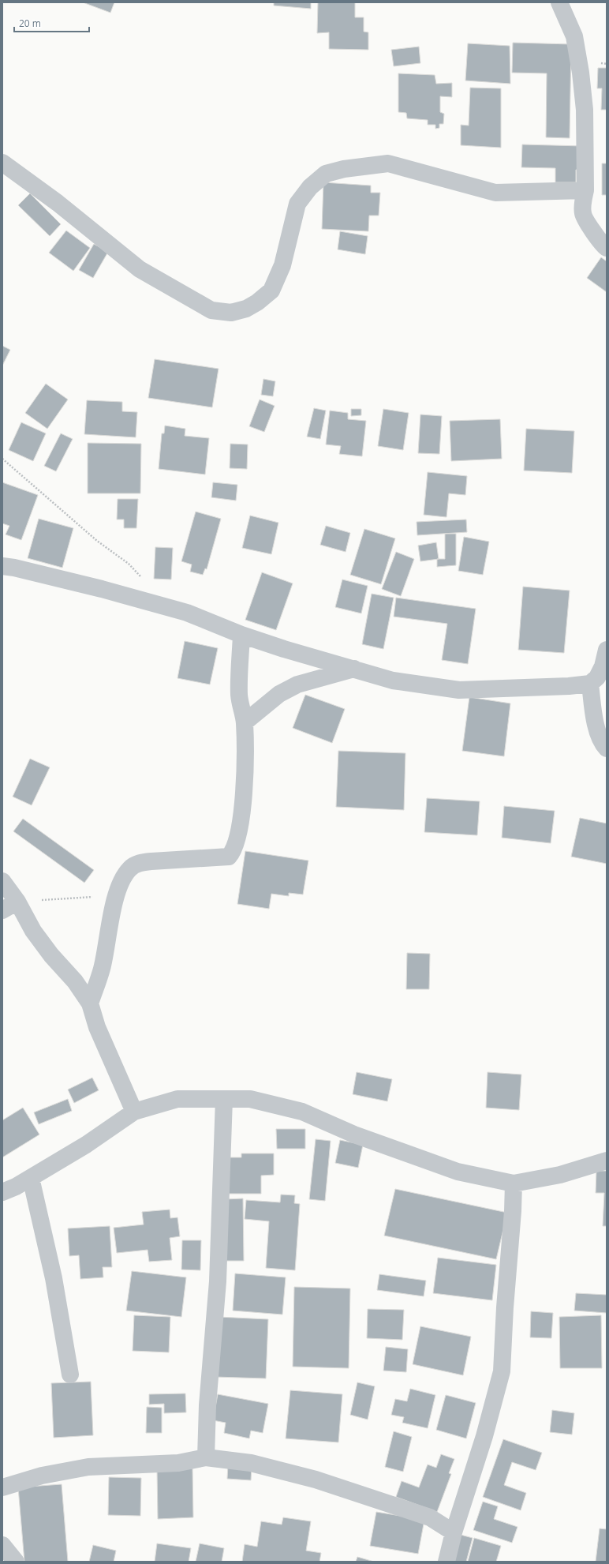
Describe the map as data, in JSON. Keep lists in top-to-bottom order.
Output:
{
  "scale_bar": "20 m"
}
